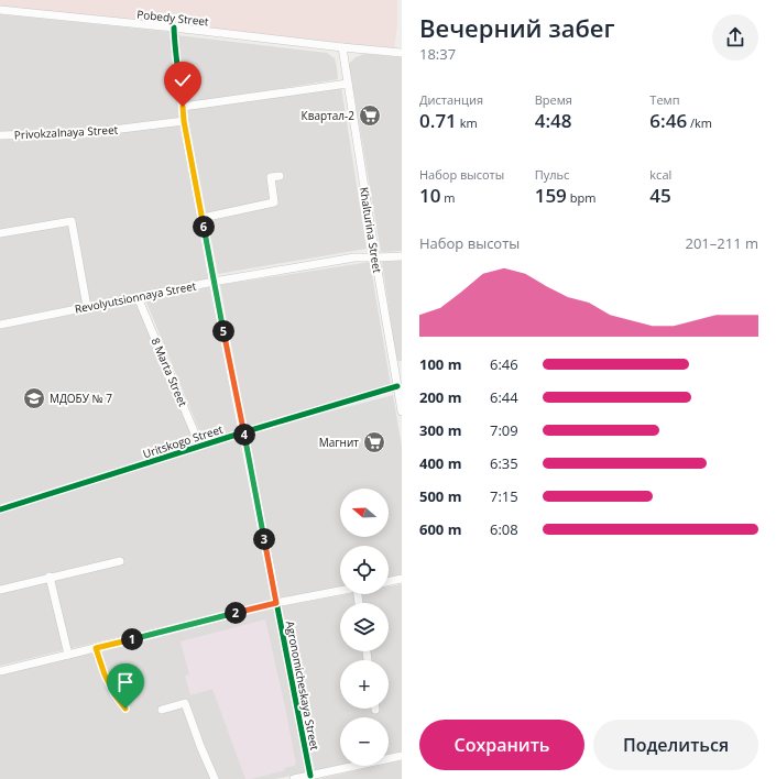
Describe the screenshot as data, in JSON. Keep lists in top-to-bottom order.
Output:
{
  "streets": {
    "street": [
      "Pobedy Street",
      "Privokzalnaya Street",
      "Khalturina Street",
      "Revolyutsionnaya Street",
      "8 Marta Street",
      "Uritskogo Street",
      "Agronomicheskaya Street"
    ]
  },
  "crossings": [
    ["Pobedy Street", "Khalturina Street"],
    ["Pobedy Street", "Agronomicheskaya Street"],
    ["Privokzalnaya Street", "Agronomicheskaya Street"],
    ["Khalturina Street", "Revolyutsionnaya Street"],
    ["Khalturina Street", "Uritskogo Street"],
    ["Revolyutsionnaya Street", "8 Marta Street"],
    ["Revolyutsionnaya Street", "Agronomicheskaya Street"],
    ["8 Marta Street", "Uritskogo Street"],
    ["Uritskogo Street", "Agronomicheskaya Street"]
  ],
  "places": {
    "supermarket": ["Квартал-2", "Магнит"],
    "school or university": ["МДОБУ № 7"]
  },
  "north": "left",
  "page": {
    "heading": ["Вечерний забег", "18:37"],
    "stats": [
      ["Дистанция", "0.71 km"],
      ["Время", "4:48"],
      ["Темп", "6:46 /km"],
      ["Набор высоты", "10 m"],
      ["Пульс", "159 bpm"],
      ["kcal", "45"]
    ],
    "pins": [
      "6",
      "5",
      "4",
      "3",
      "2",
      "1"
    ],
    "chart": ["Набор высоты", "201–211 m"],
    "list": [
      {
        "name": "100 m",
        "note": "6:46"
      },
      {
        "name": "200 m",
        "note": "6:44"
      },
      {
        "name": "300 m",
        "note": "7:09"
      },
      {
        "name": "400 m",
        "note": "6:35"
      },
      {
        "name": "500 m",
        "note": "7:15"
      },
      {
        "name": "600 m",
        "note": "6:08"
      }
    ],
    "map_buttons": ["+", "−"],
    "buttons": ["Сохранить", "Поделиться"]
  }
}
